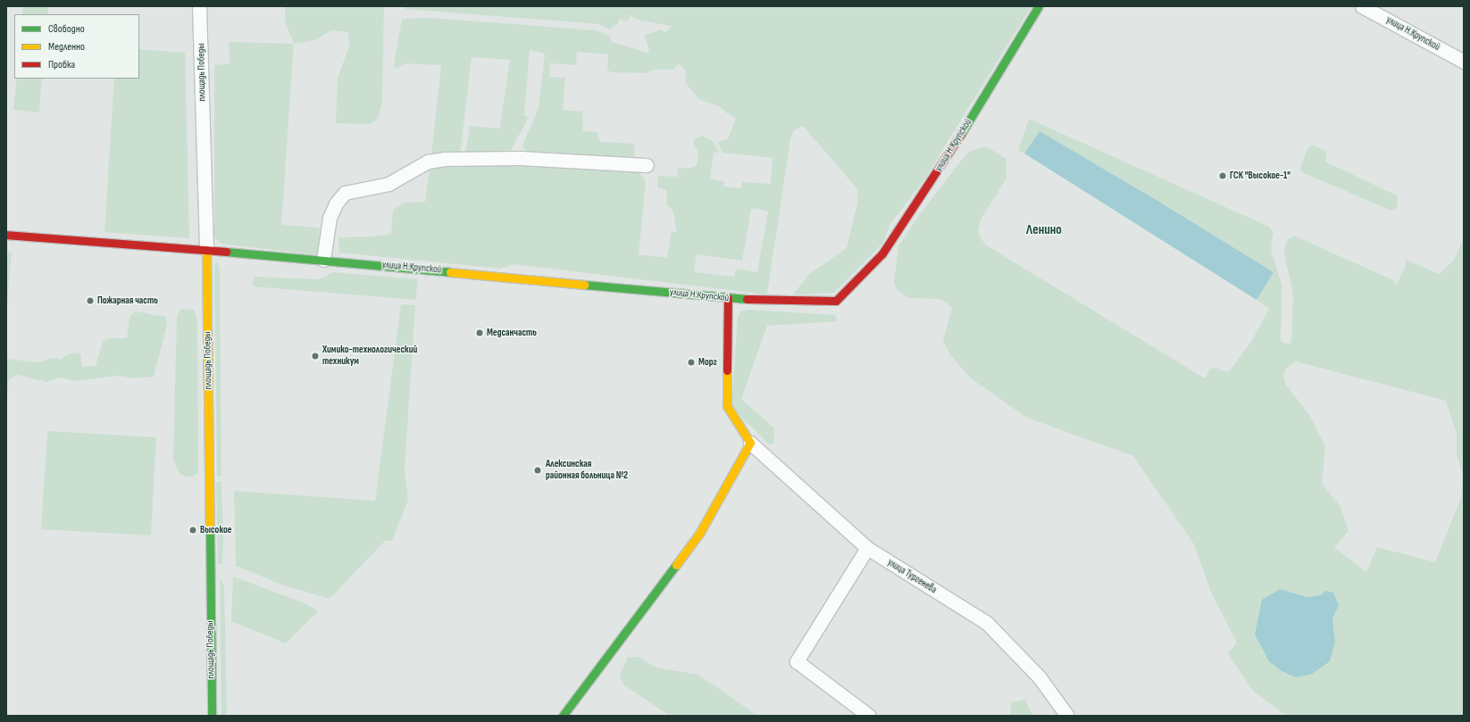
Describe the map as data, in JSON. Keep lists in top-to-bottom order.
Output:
{
  "streets": {
    "street": ["улица Н.Крупской", "площадь Победы", "улица Тургенева"]
  },
  "crossings": [
    ["улица Н.Крупской", "площадь Победы"]
  ],
  "districts": ["Ленино"],
  "places": [
    "ГСК \"Высокое-1\"",
    "Пожарная часть",
    "Медсанчасть",
    "Химико-технологический техникум",
    "Морг",
    "Алексинская районная больница №2",
    "Высокое"
  ],
  "legend": ["Свободно", "Медленно", "Пробка"]
}
